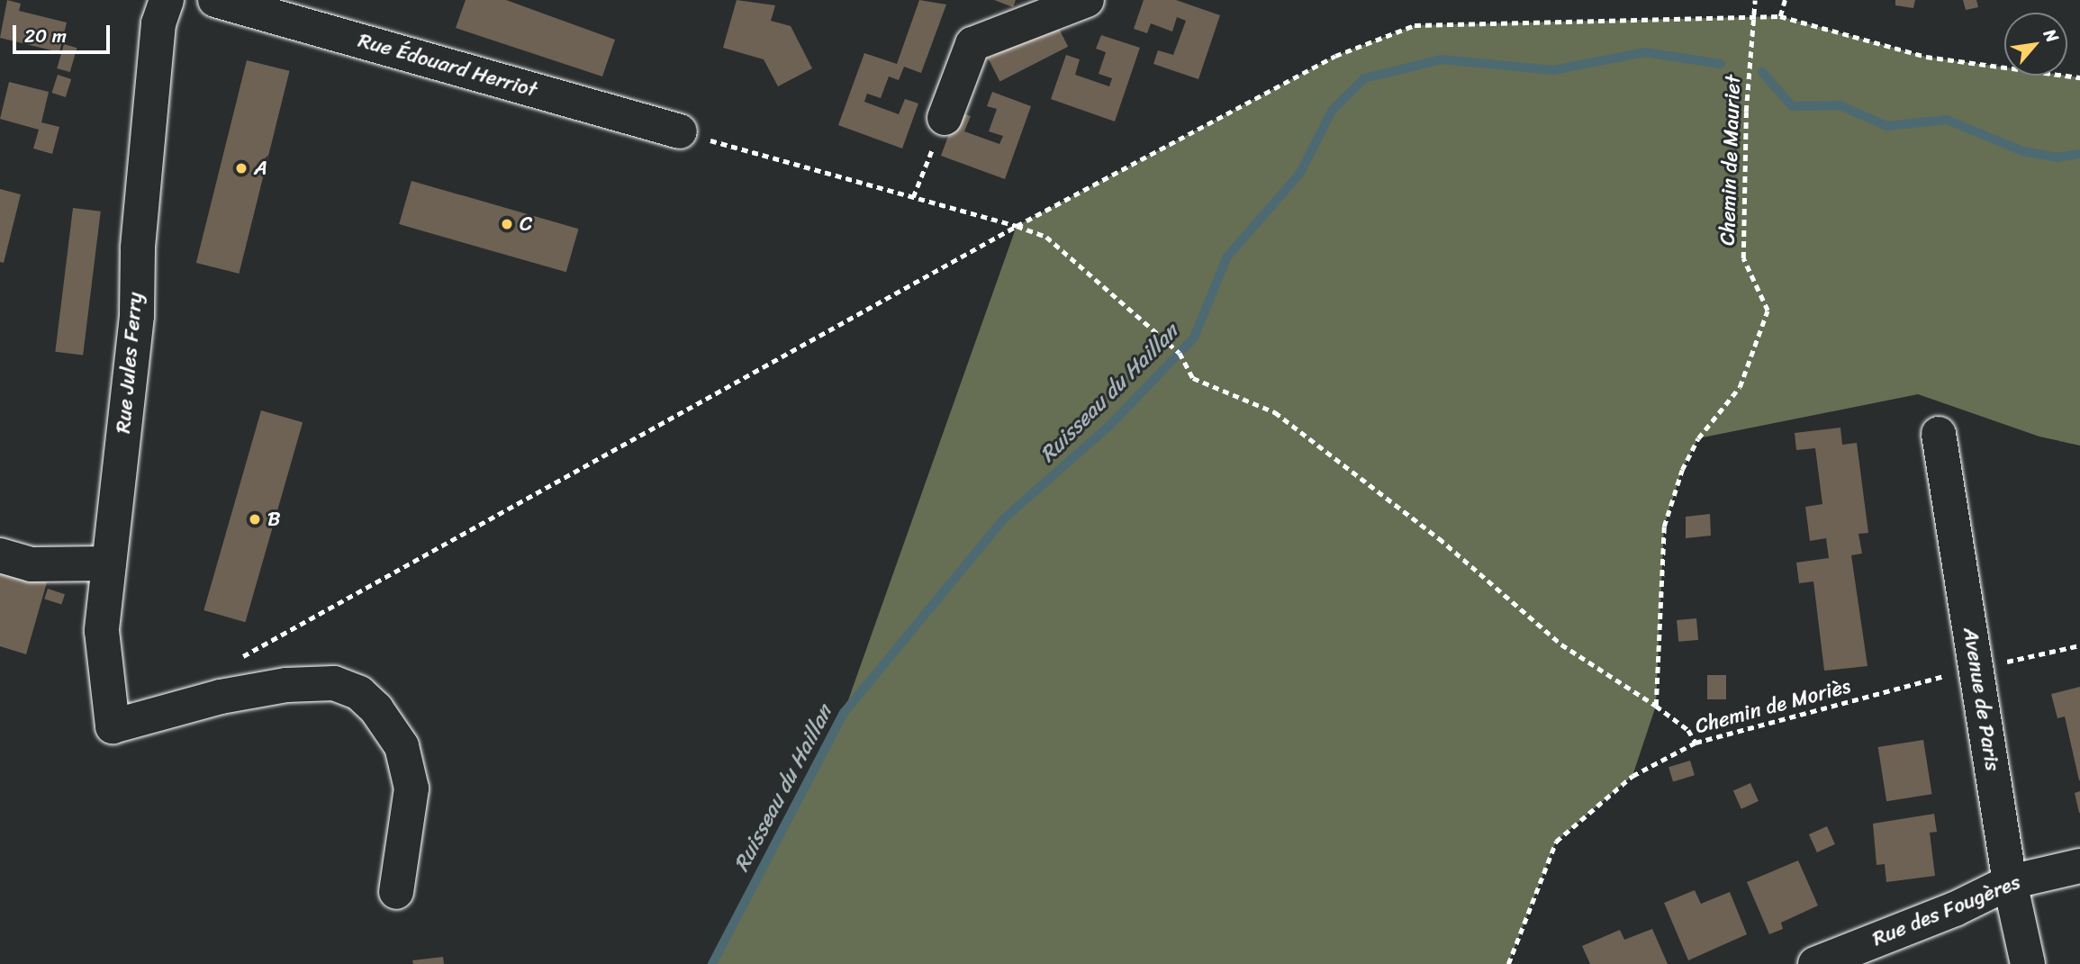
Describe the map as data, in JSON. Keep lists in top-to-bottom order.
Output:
{
  "streets": {
    "street": [
      "Rue Édouard Herriot",
      "Rue Jules Ferry",
      "Avenue de Paris",
      "Rue des Fougères"
    ],
    "path": ["Chemin de Mauriet", "Chemin de Moriès"]
  },
  "crossings": [
    ["Avenue de Paris", "Chemin de Moriès"],
    ["Avenue de Paris", "Rue des Fougères"]
  ],
  "water": ["Ruisseau du Haillan"],
  "places": ["A", "C", "B"],
  "scale_bar": "20 m",
  "north": "top right"
}
